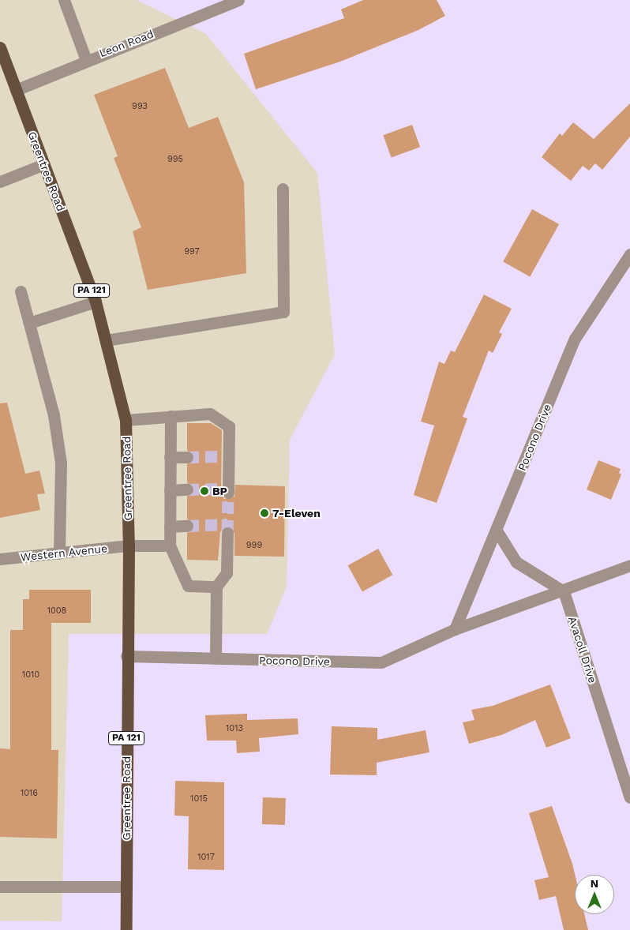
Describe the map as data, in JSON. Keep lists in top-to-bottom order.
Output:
{
  "streets": {
    "main road": ["Greentree Road", "PA 121"],
    "street": [
      "Leon Road",
      "Pocono Drive",
      "Western Avenue",
      "Avacoll Drive"
    ]
  },
  "crossings": [
    ["Leon Road", "Greentree Road"],
    ["Greentree Road", "Pocono Drive"],
    ["Greentree Road", "Western Avenue"],
    ["Pocono Drive", "Avacoll Drive"]
  ],
  "places": ["BP", "7-Eleven"],
  "house_numbers": [
    "993",
    "995",
    "997",
    "999",
    "1008",
    "1010",
    "1013",
    "1016",
    "1015",
    "1017"
  ],
  "north": "top"
}
